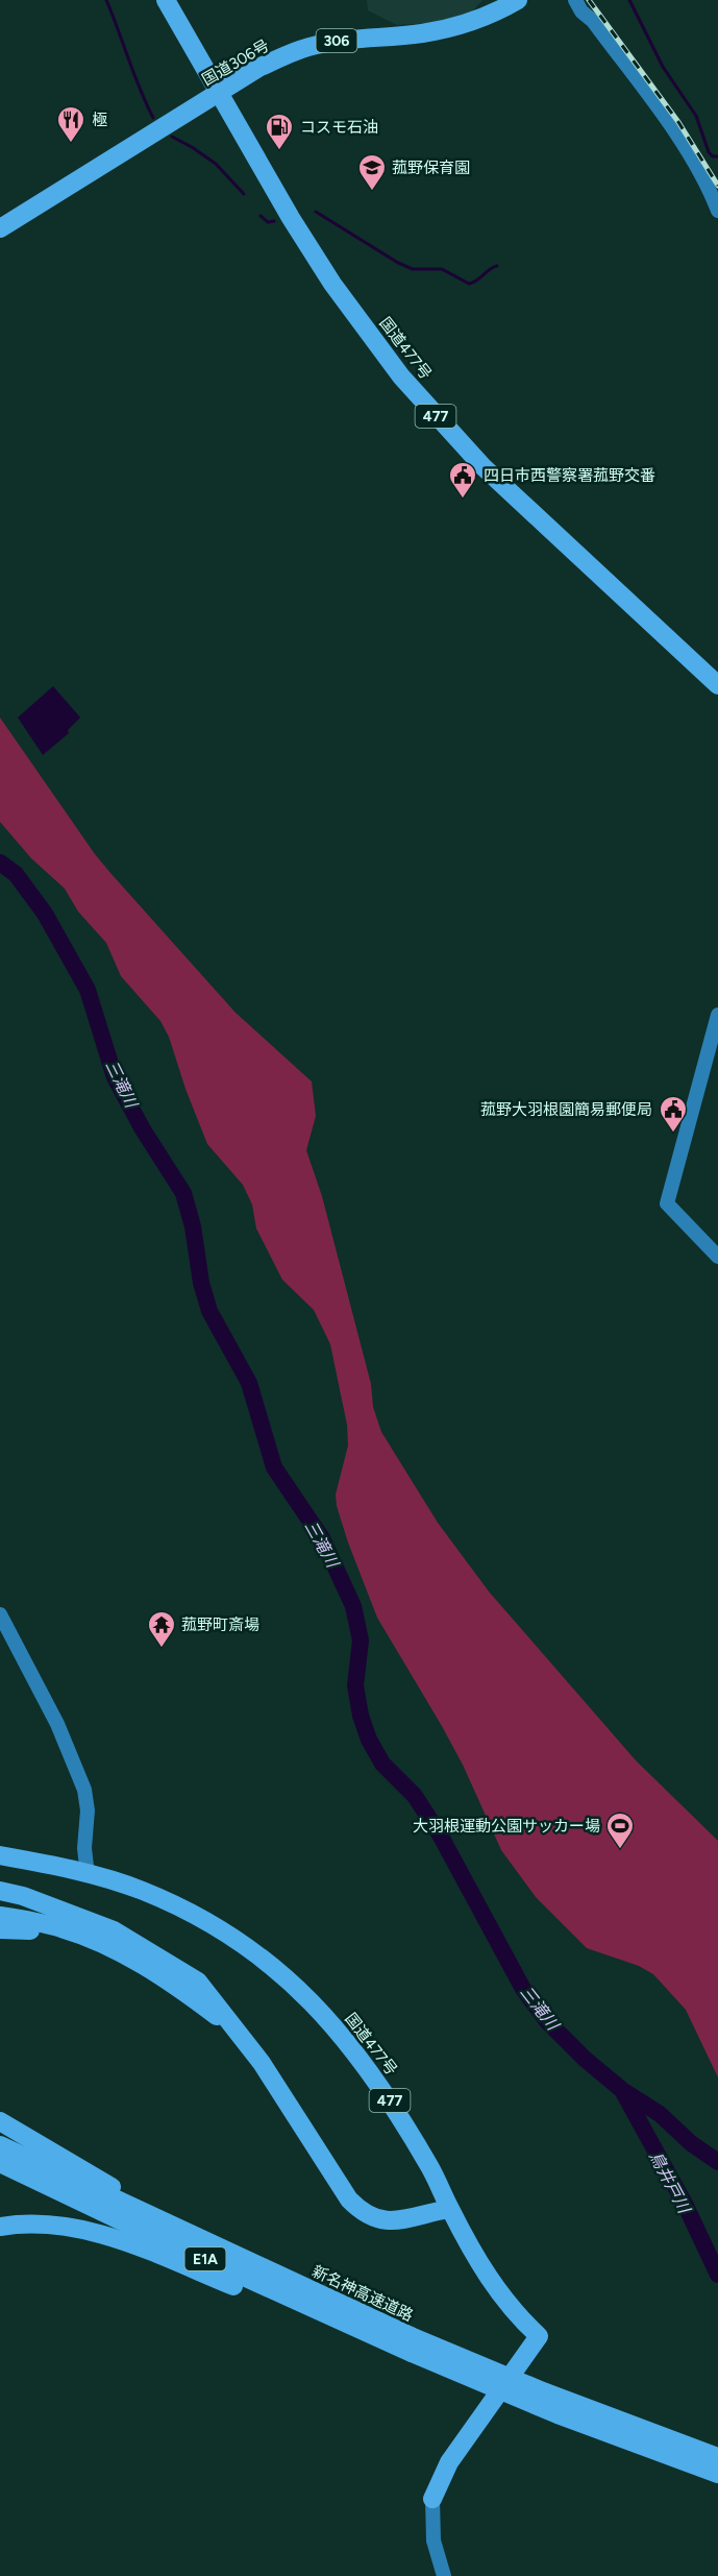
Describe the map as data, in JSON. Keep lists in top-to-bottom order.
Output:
{
  "streets": {
    "highway": [
      "306",
      "国道306号",
      "国道477号",
      "477",
      "E1A",
      "新名神高速道路"
    ]
  },
  "crossings": [
    ["国道306号", "国道477号"]
  ],
  "water": ["三滝川", "鳥井戸川"],
  "places": {
    "restaurant": ["極"],
    "fuel station": ["コスモ石油"],
    "school or university": ["菰野保育園"],
    "public building": ["四日市西警察署菰野交番", "菰野大羽根園簡易郵便局"],
    "temple": ["菰野町斎場"],
    "sports": ["大羽根運動公園サッカー場"]
  }
}
